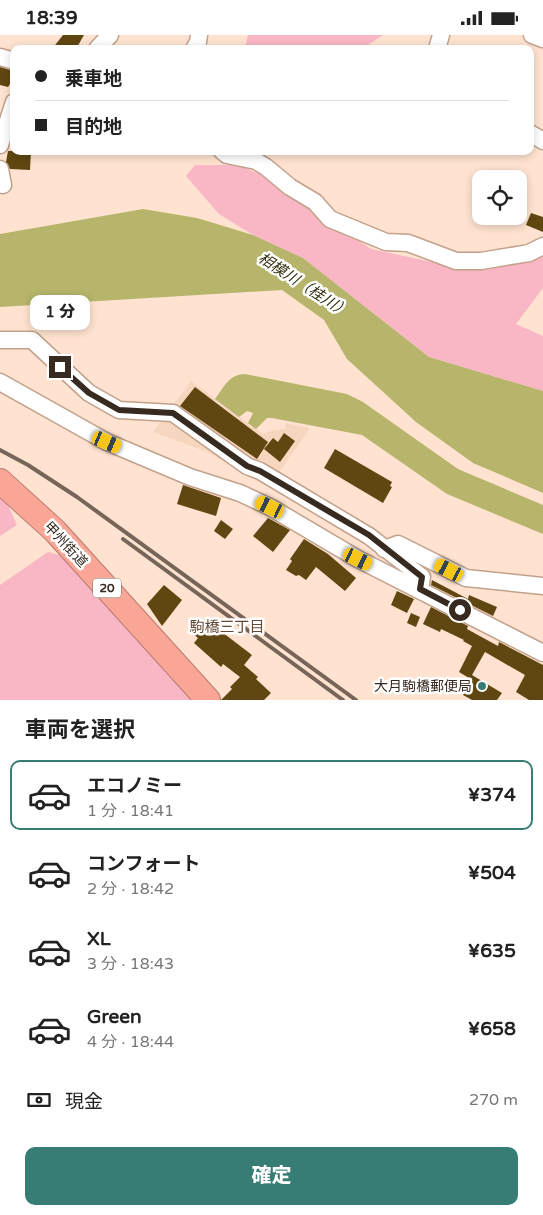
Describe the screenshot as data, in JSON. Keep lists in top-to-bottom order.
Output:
{
  "streets": {
    "highway": ["甲州街道", "20"]
  },
  "districts": ["駒橋三丁目"],
  "water": ["相模川（桂川）"],
  "places": ["大月駒橋郵便局"],
  "page": {
    "status": "18:39",
    "banner": ["乗車地", "目的地"],
    "bubble": "1 分",
    "heading": "車両を選択",
    "list": [
      {
        "name": "エコノミー",
        "note": "1 分 · 18:41",
        "value": "¥374"
      },
      {
        "name": "コンフォート",
        "note": "2 分 · 18:42",
        "value": "¥504"
      },
      {
        "name": "XL",
        "note": "3 分 · 18:43",
        "value": "¥635"
      },
      {
        "name": "Green",
        "note": "4 分 · 18:44",
        "value": "¥658"
      }
    ],
    "pay": ["現金", "270 m"],
    "buttons": "確定"
  }
}
